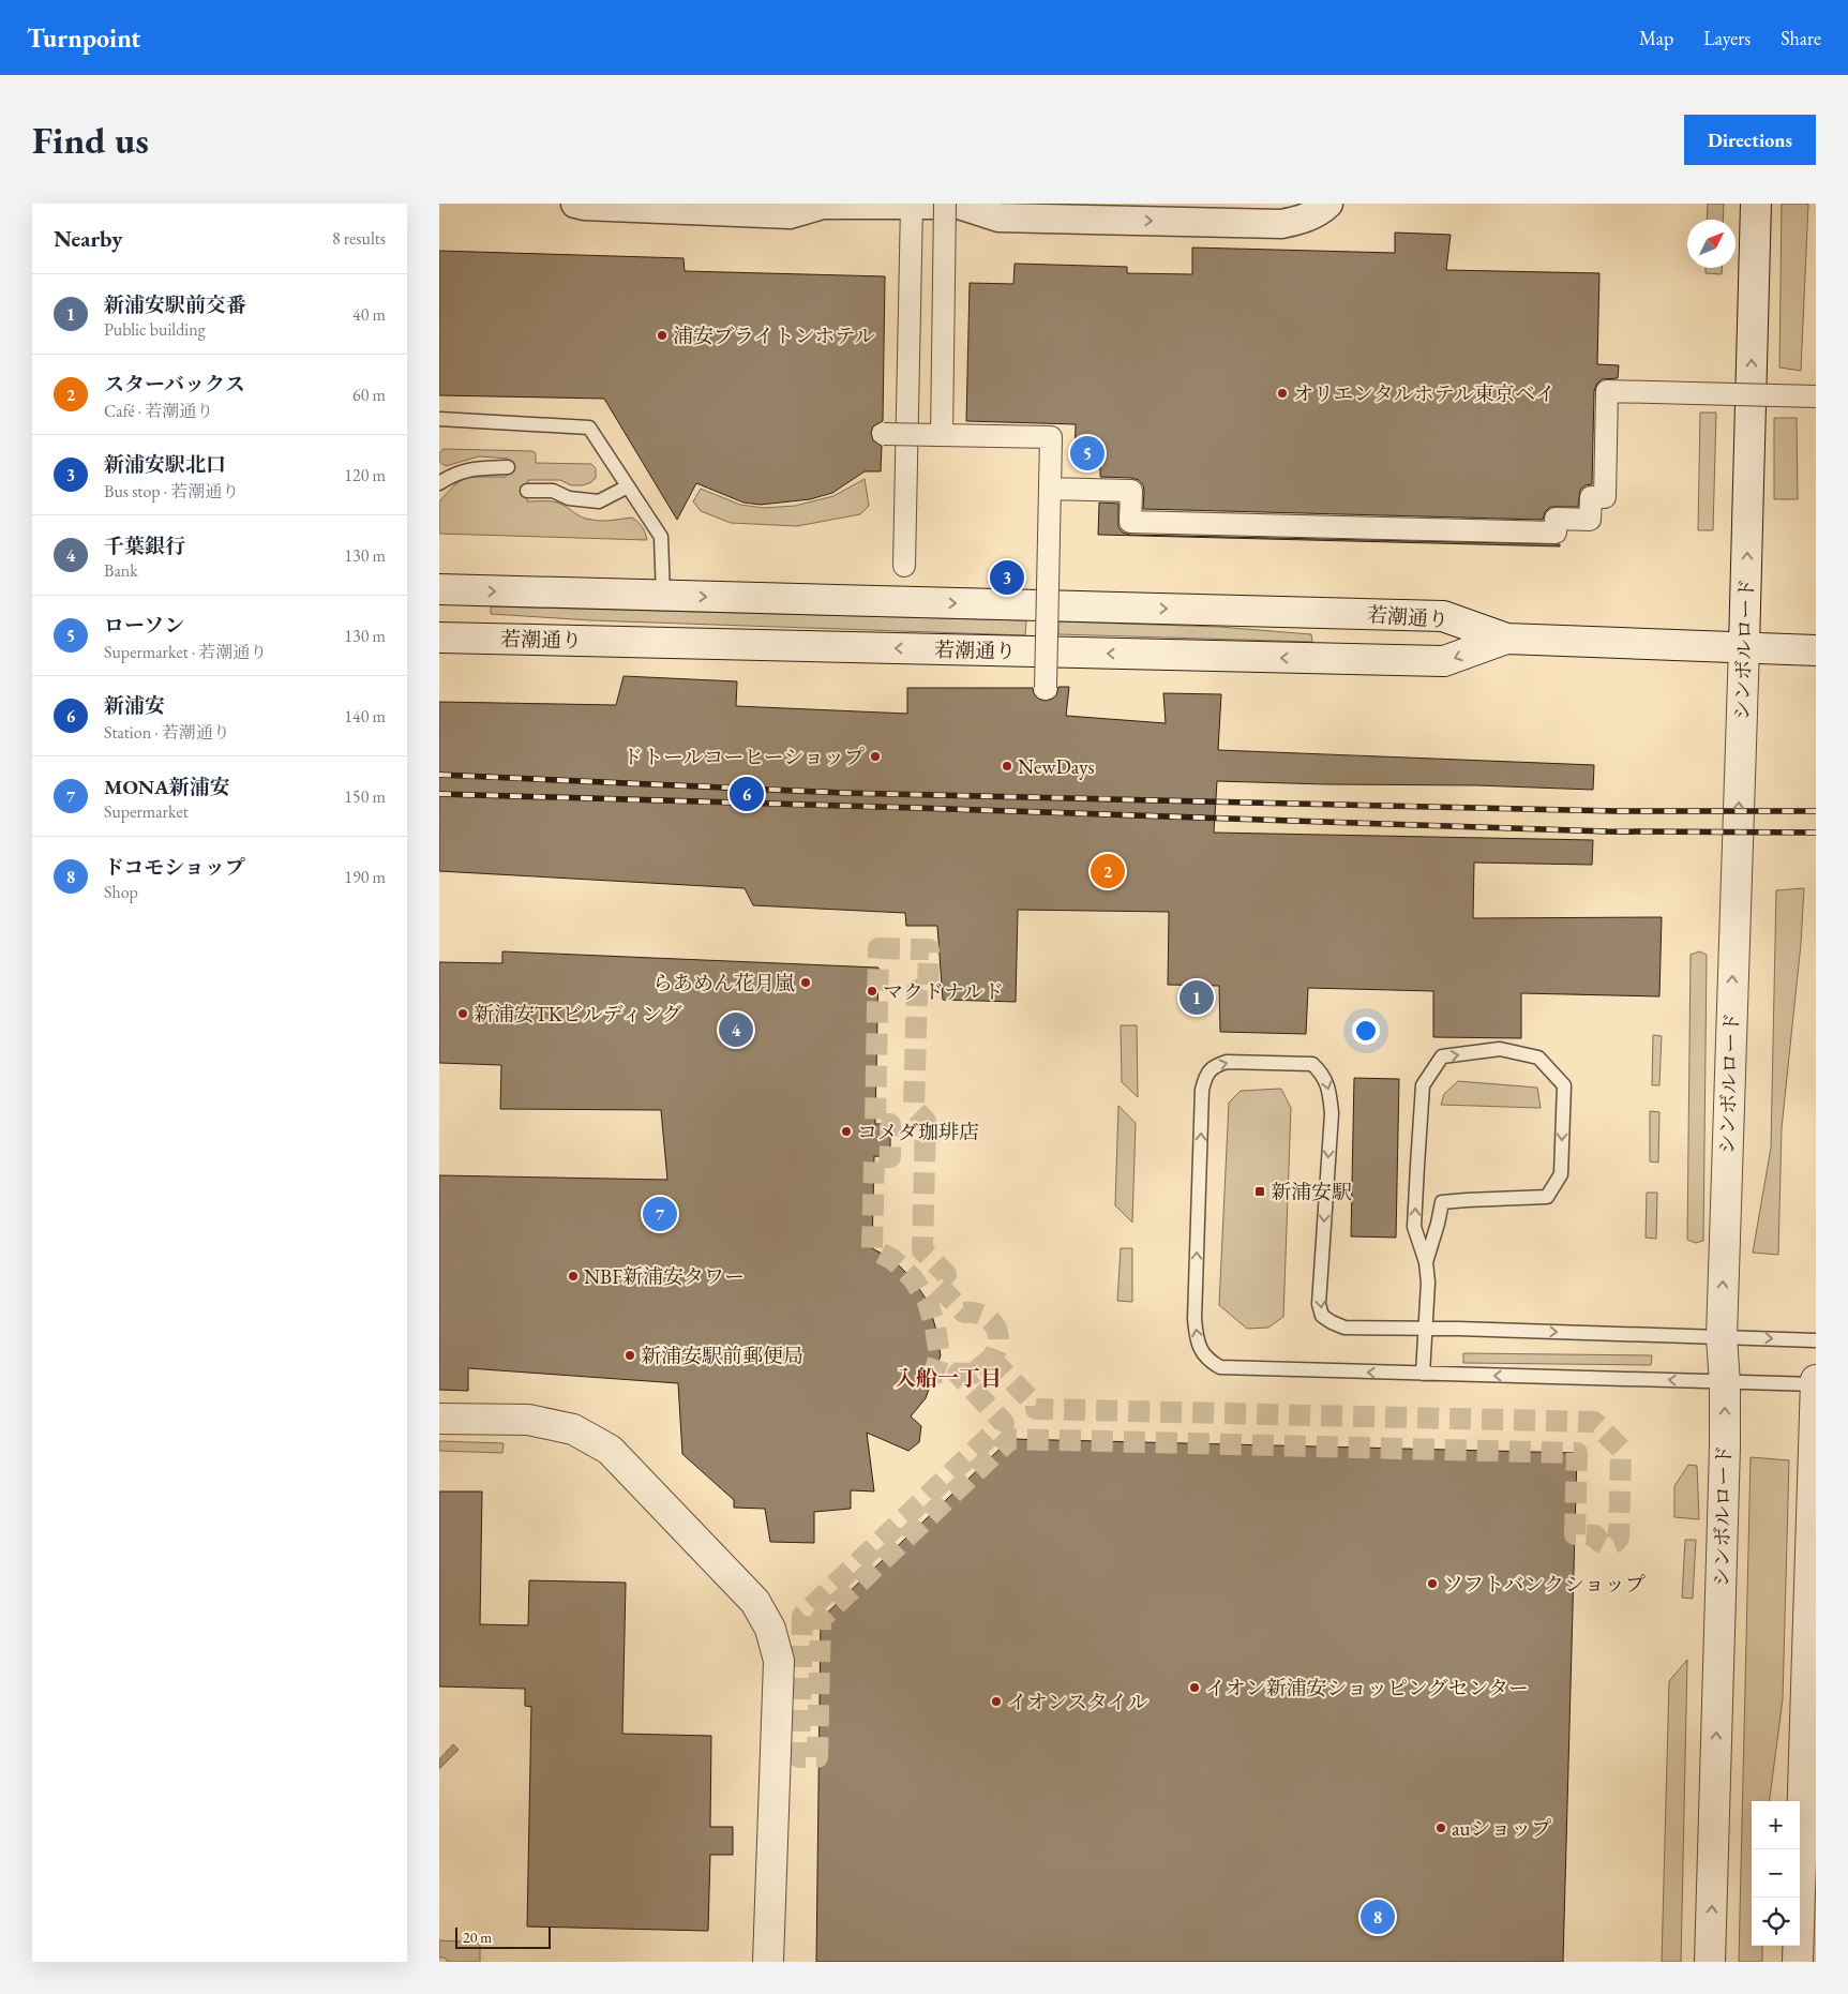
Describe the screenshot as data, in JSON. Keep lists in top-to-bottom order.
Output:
{
  "streets": {
    "main road": ["若潮通り", "シンボルロード"]
  },
  "crossings": [
    ["若潮通り", "シンボルロード"]
  ],
  "districts": ["入船一丁目"],
  "places": {
    "other": [
      "浦安ブライトンホテル",
      "オリエンタルホテル東京ベイ",
      "ドトールコーヒーショップ",
      "NewDays",
      "らあめん花月嵐",
      "マクドナルド",
      "新浦安TKビルディング",
      "コメダ珈琲店",
      "NBF新浦安タワー",
      "新浦安駅前郵便局",
      "ソフトバンクショップ",
      "イオン新浦安ショッピングセンター",
      "イオンスタイル",
      "auショップ"
    ],
    "transit": ["新浦安駅"]
  },
  "scale_bar": "20 m",
  "north": "top right",
  "page": {
    "header": "Turnpoint",
    "nav": ["Map", "Layers", "Share"],
    "buttons": "Directions",
    "title": "Find us",
    "heading": ["Nearby", "8 results"],
    "list": [
      {
        "mark": "1",
        "name": "新浦安駅前交番",
        "note": "Public building",
        "value": "40 m"
      },
      {
        "mark": "2",
        "name": "スターバックス",
        "note": "Café · 若潮通り",
        "value": "60 m"
      },
      {
        "mark": "3",
        "name": "新浦安駅北口",
        "note": "Bus stop · 若潮通り",
        "value": "120 m"
      },
      {
        "mark": "4",
        "name": "千葉銀行",
        "note": "Bank",
        "value": "130 m"
      },
      {
        "mark": "5",
        "name": "ローソン",
        "note": "Supermarket · 若潮通り",
        "value": "130 m"
      },
      {
        "mark": "6",
        "name": "新浦安",
        "note": "Station · 若潮通り",
        "value": "140 m"
      },
      {
        "mark": "7",
        "name": "MONA新浦安",
        "note": "Supermarket",
        "value": "150 m"
      },
      {
        "mark": "8",
        "name": "ドコモショップ",
        "note": "Shop",
        "value": "190 m"
      }
    ],
    "pins": [
      "5",
      "3",
      "6",
      "2",
      "1",
      "4",
      "7",
      "8"
    ],
    "map_buttons": ["+", "−"],
    "scale": "20 m"
  }
}
